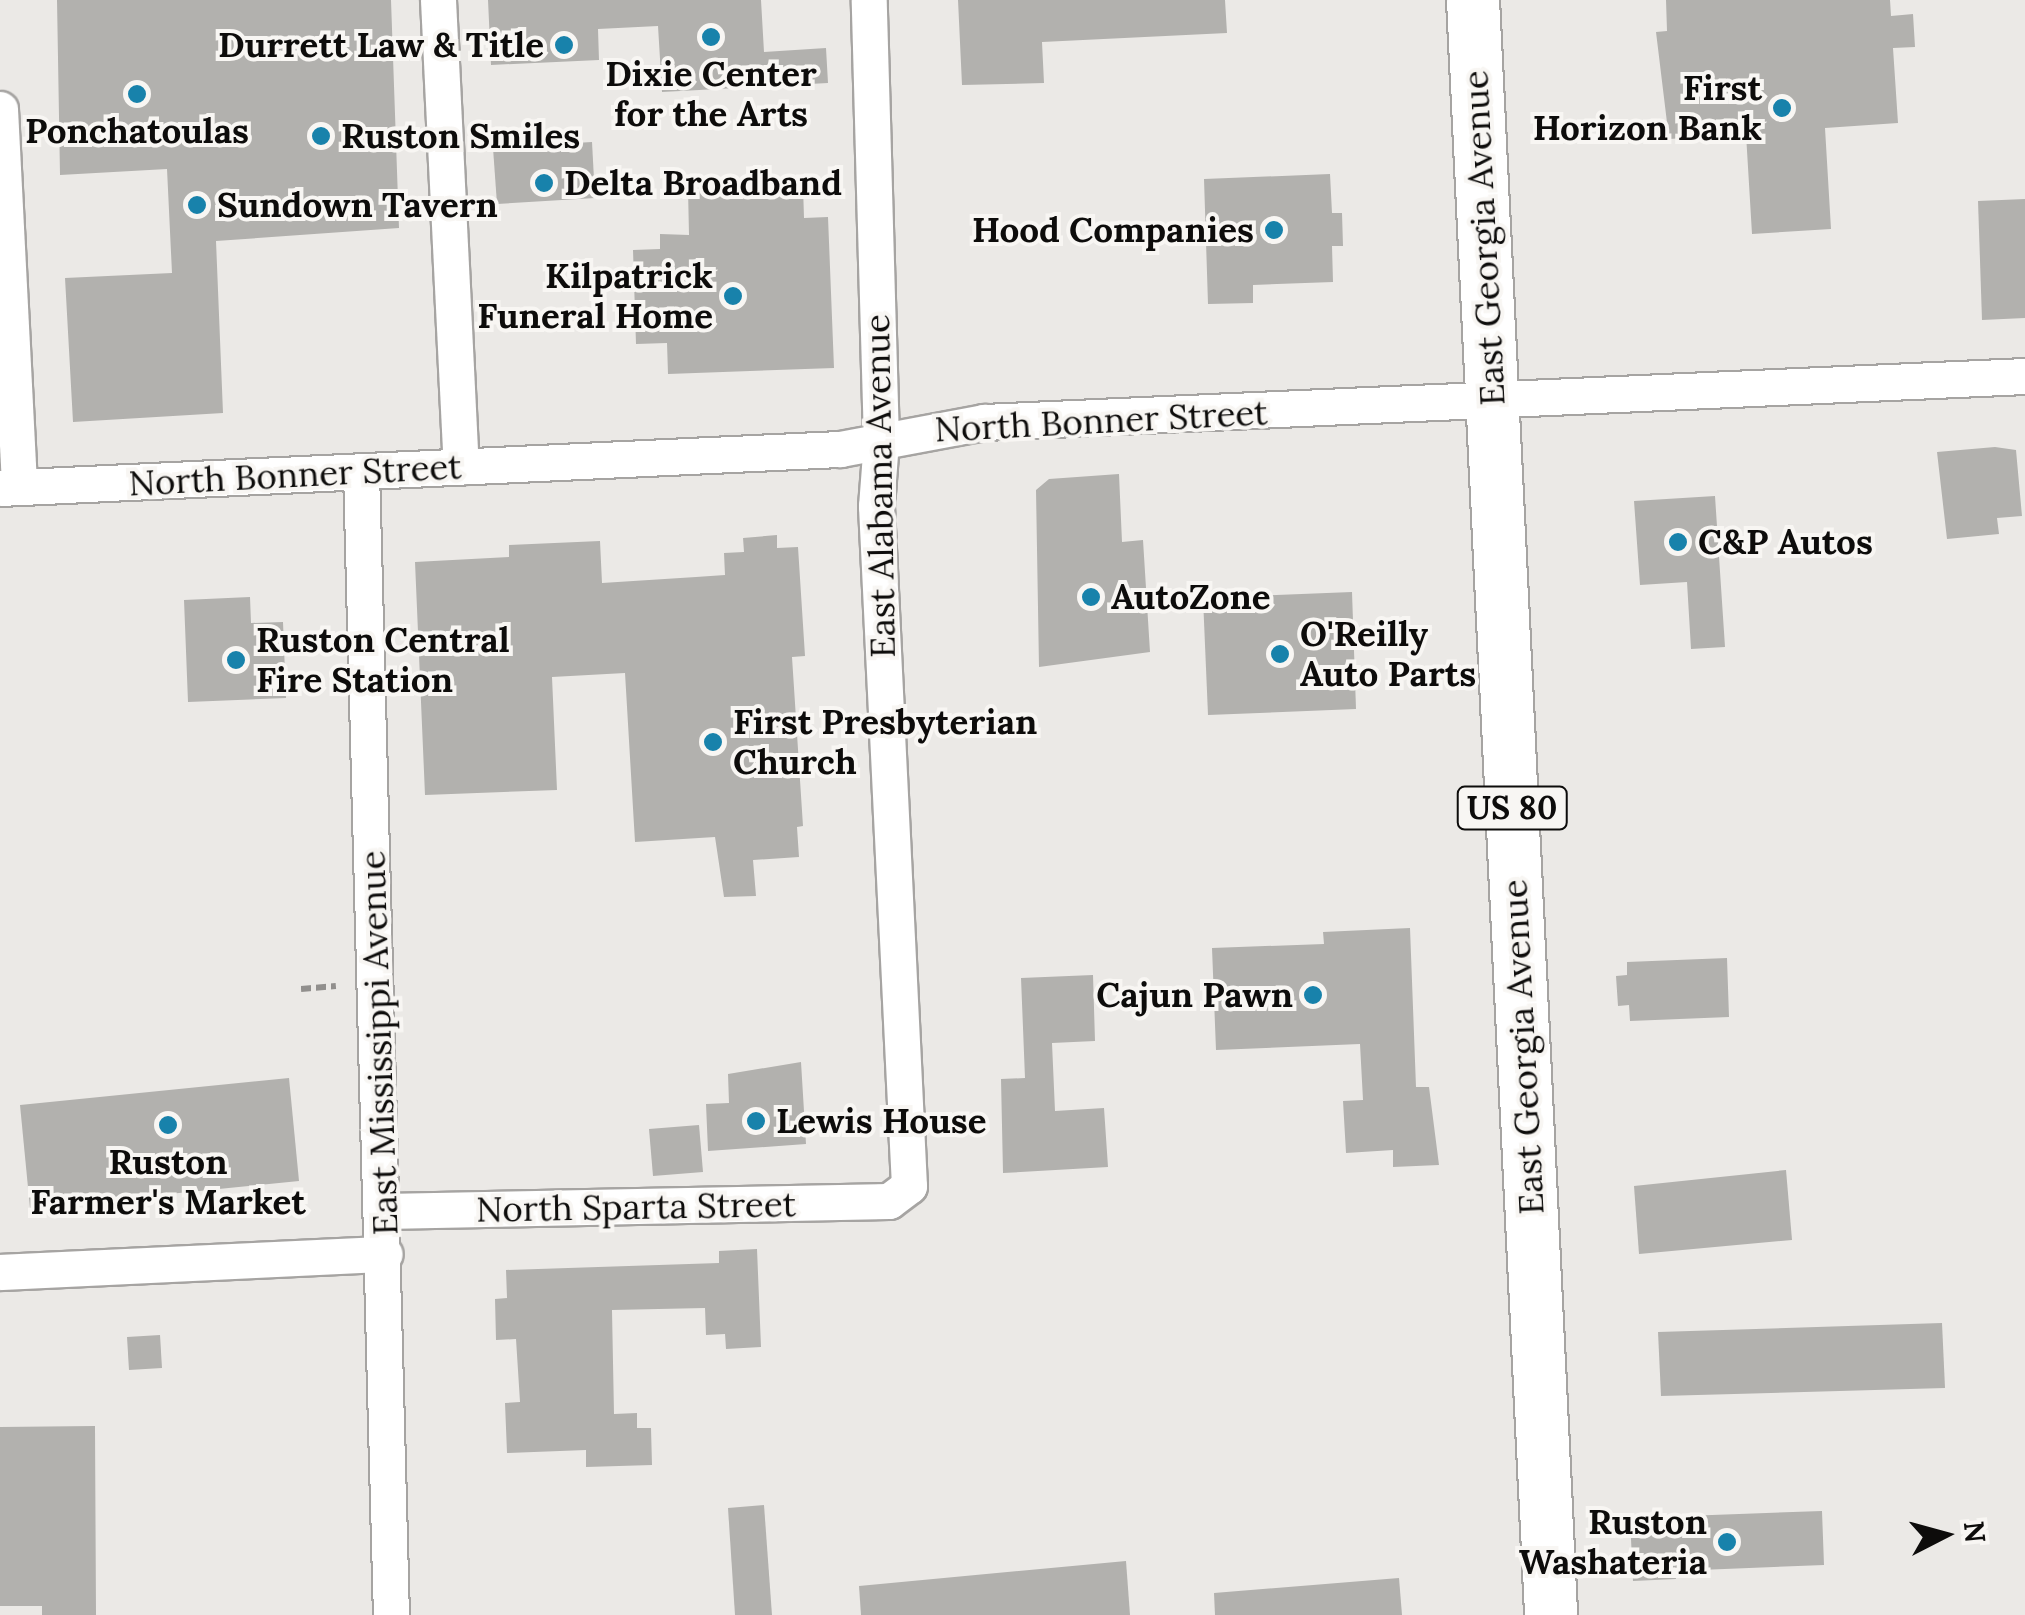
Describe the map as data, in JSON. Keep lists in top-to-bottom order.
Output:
{
  "streets": {
    "main road": ["East Georgia Avenue", "US 80"],
    "street": [
      "North Bonner Street",
      "East Alabama Avenue",
      "East Mississippi Avenue",
      "North Sparta Street"
    ]
  },
  "crossings": [
    ["East Georgia Avenue", "North Bonner Street"],
    ["North Bonner Street", "East Alabama Avenue"],
    ["North Bonner Street", "East Mississippi Avenue"],
    ["East Alabama Avenue", "North Sparta Street"],
    ["East Mississippi Avenue", "North Sparta Street"]
  ],
  "places": [
    "Dixie Center for the Arts",
    "Durrett Law & Title",
    "Ponchatoulas",
    "First Horizon Bank",
    "Ruston Smiles",
    "Delta Broadband",
    "Sundown Tavern",
    "Hood Companies",
    "Kilpatrick Funeral Home",
    "C&P Autos",
    "AutoZone",
    "O'Reilly Auto Parts",
    "Ruston Central Fire Station",
    "First Presbyterian Church",
    "Cajun Pawn",
    "Lewis House",
    "Ruston Farmer's Market",
    "Ruston Washateria"
  ],
  "north": "right"
}
